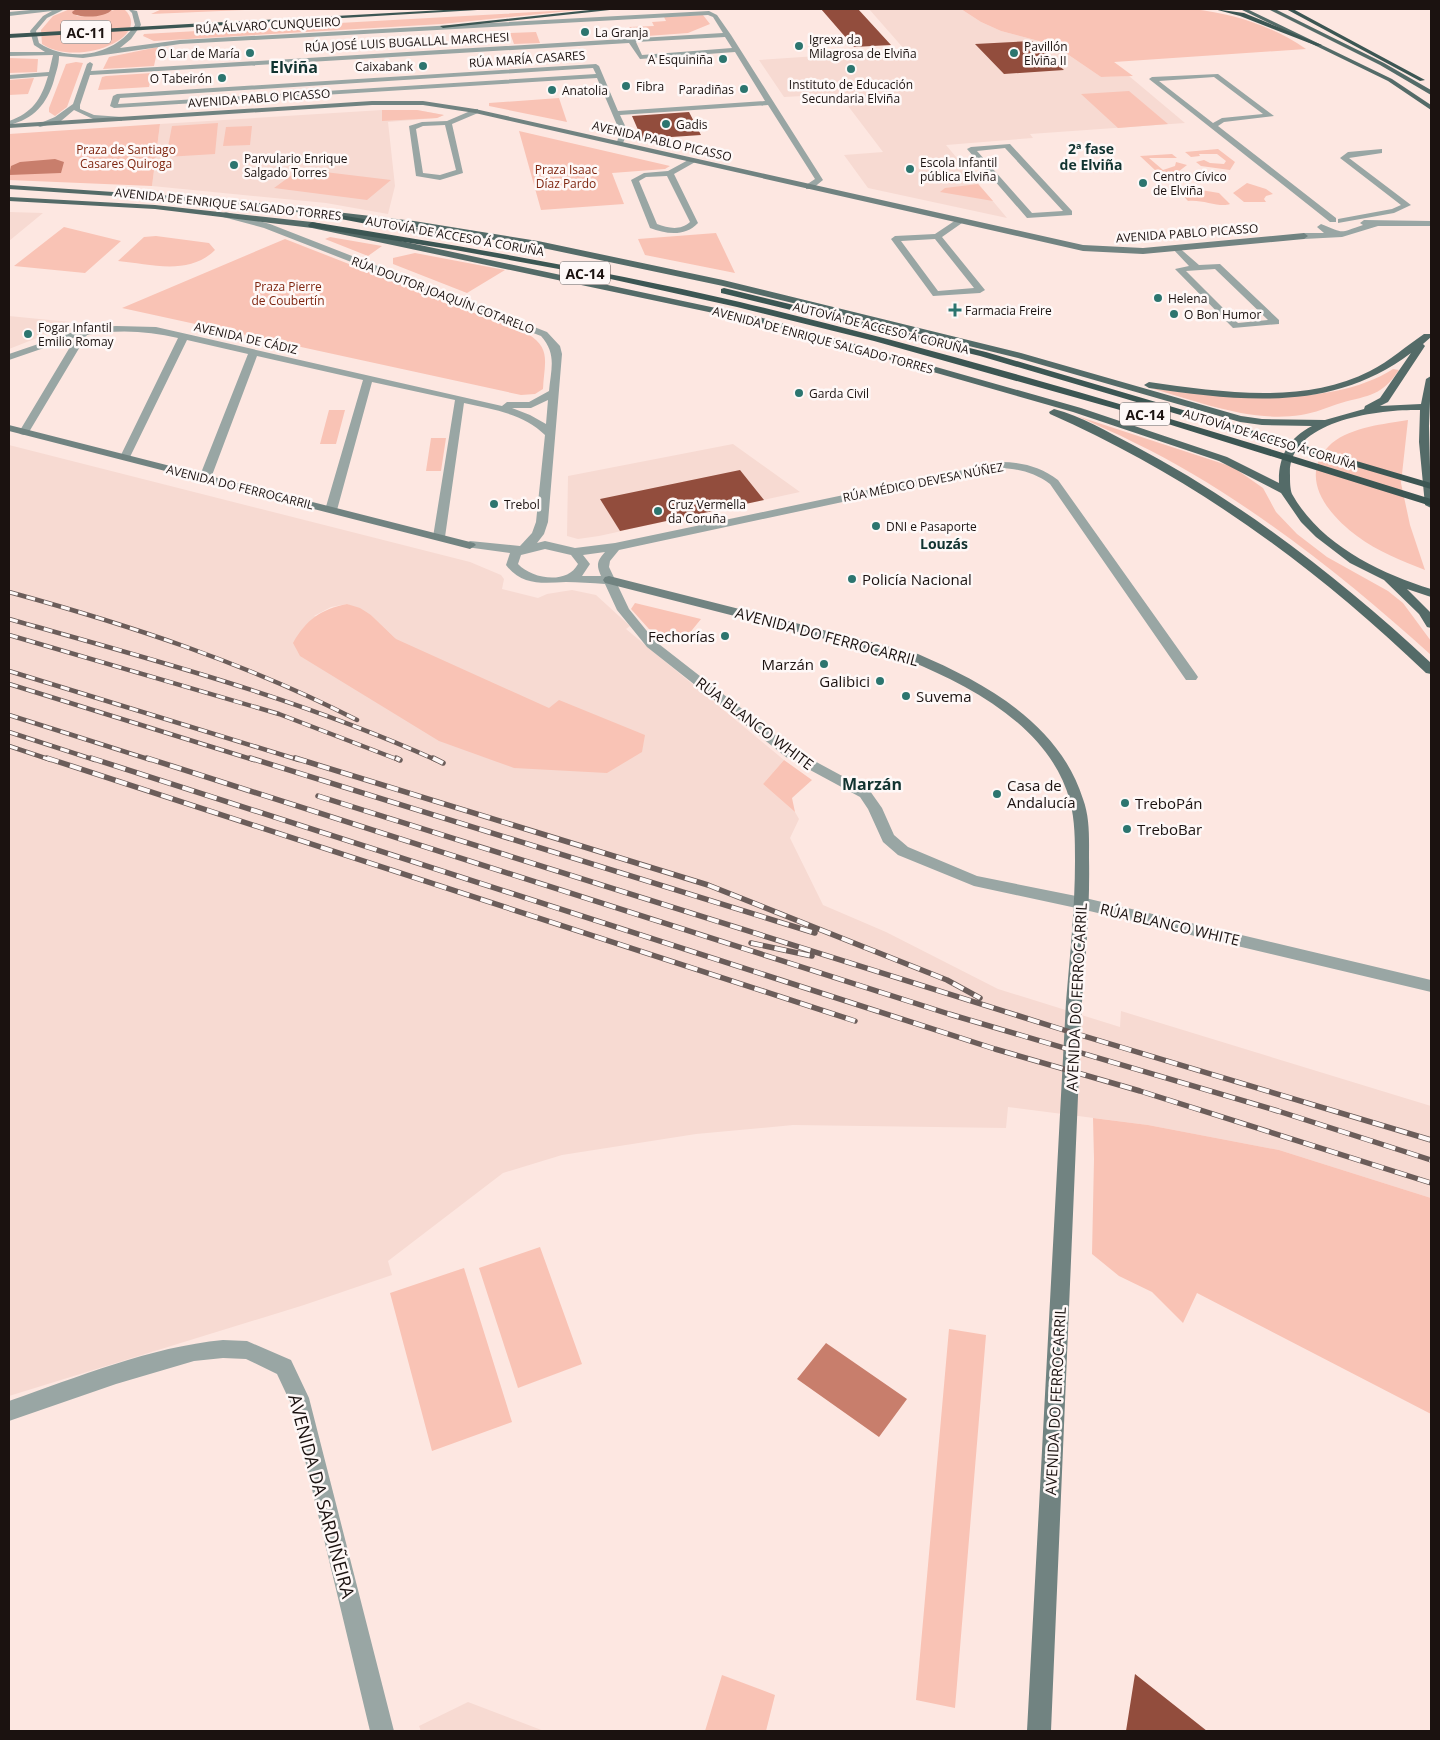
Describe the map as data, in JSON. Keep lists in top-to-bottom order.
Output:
{
  "streets": {
    "highway": ["AC-11", "AUTOVÍA DE ACCESO Á CORUÑA", "AC-14"],
    "main road": ["AVENIDA DE ENRIQUE SALGADO TORRES"],
    "street": [
      "RÚA ÁLVARO CUNQUEIRO",
      "RÚA JOSÉ LUIS BUGALLAL MARCHESI",
      "RÚA MARÍA CASARES",
      "AVENIDA PABLO PICASSO",
      "RÚA DOUTOR JOAQUÍN COTARELO",
      "AVENIDA DE CÁDIZ",
      "RÚA MÉDICO DEVESA NÚÑEZ",
      "AVENIDA DO FERROCARRIL",
      "RÚA BLANCO WHITE",
      "AVENIDA DA SARDIÑEIRA"
    ]
  },
  "crossings": [
    ["RÚA ÁLVARO CUNQUEIRO", "RÚA JOSÉ LUIS BUGALLAL MARCHESI"],
    ["RÚA ÁLVARO CUNQUEIRO", "AVENIDA PABLO PICASSO"],
    ["AVENIDA DE ENRIQUE SALGADO TORRES", "AUTOVÍA DE ACCESO Á CORUÑA"],
    ["AVENIDA DE ENRIQUE SALGADO TORRES", "RÚA DOUTOR JOAQUÍN COTARELO"],
    ["RÚA DOUTOR JOAQUÍN COTARELO", "AVENIDA DE CÁDIZ"],
    ["RÚA DOUTOR JOAQUÍN COTARELO", "AVENIDA DO FERROCARRIL"],
    ["RÚA MÉDICO DEVESA NÚÑEZ", "AVENIDA DO FERROCARRIL"],
    ["AVENIDA DO FERROCARRIL", "RÚA BLANCO WHITE"]
  ],
  "districts": [
    "Elviña",
    "2ª fase de Elviña",
    "Louzás",
    "Marzán"
  ],
  "parks": ["Praza de Santiago Casares Quiroga", "Praza Isaac Díaz Pardo", "Praza Pierre de Coubertín"],
  "places": {
    "other": [
      "La Granja",
      "Igrexa da Milagrosa de Elviña",
      "O Lar de María",
      "Pavillón Elviña II",
      "A Esquiniña",
      "Caixabank",
      "Instituto de Educación Secundaria Elviña",
      "O Tabeirón",
      "Fibra",
      "Paradiñas",
      "Anatolia",
      "Gadis",
      "Parvulario Enrique Salgado Torres",
      "Escola Infantil pública Elviña",
      "Centro Cívico de Elviña",
      "Helena",
      "O Bon Humor",
      "Fogar Infantil Emilio Romay",
      "Garda Civil",
      "Trebol",
      "Cruz Vermella da Coruña",
      "DNI e Pasaporte",
      "Policía Nacional",
      "Fechorías",
      "Marzán",
      "Galibici",
      "Suvema",
      "Casa de Andalucía",
      "TreboPán",
      "TreboBar"
    ],
    "health": ["Farmacia Freire"]
  }
}
